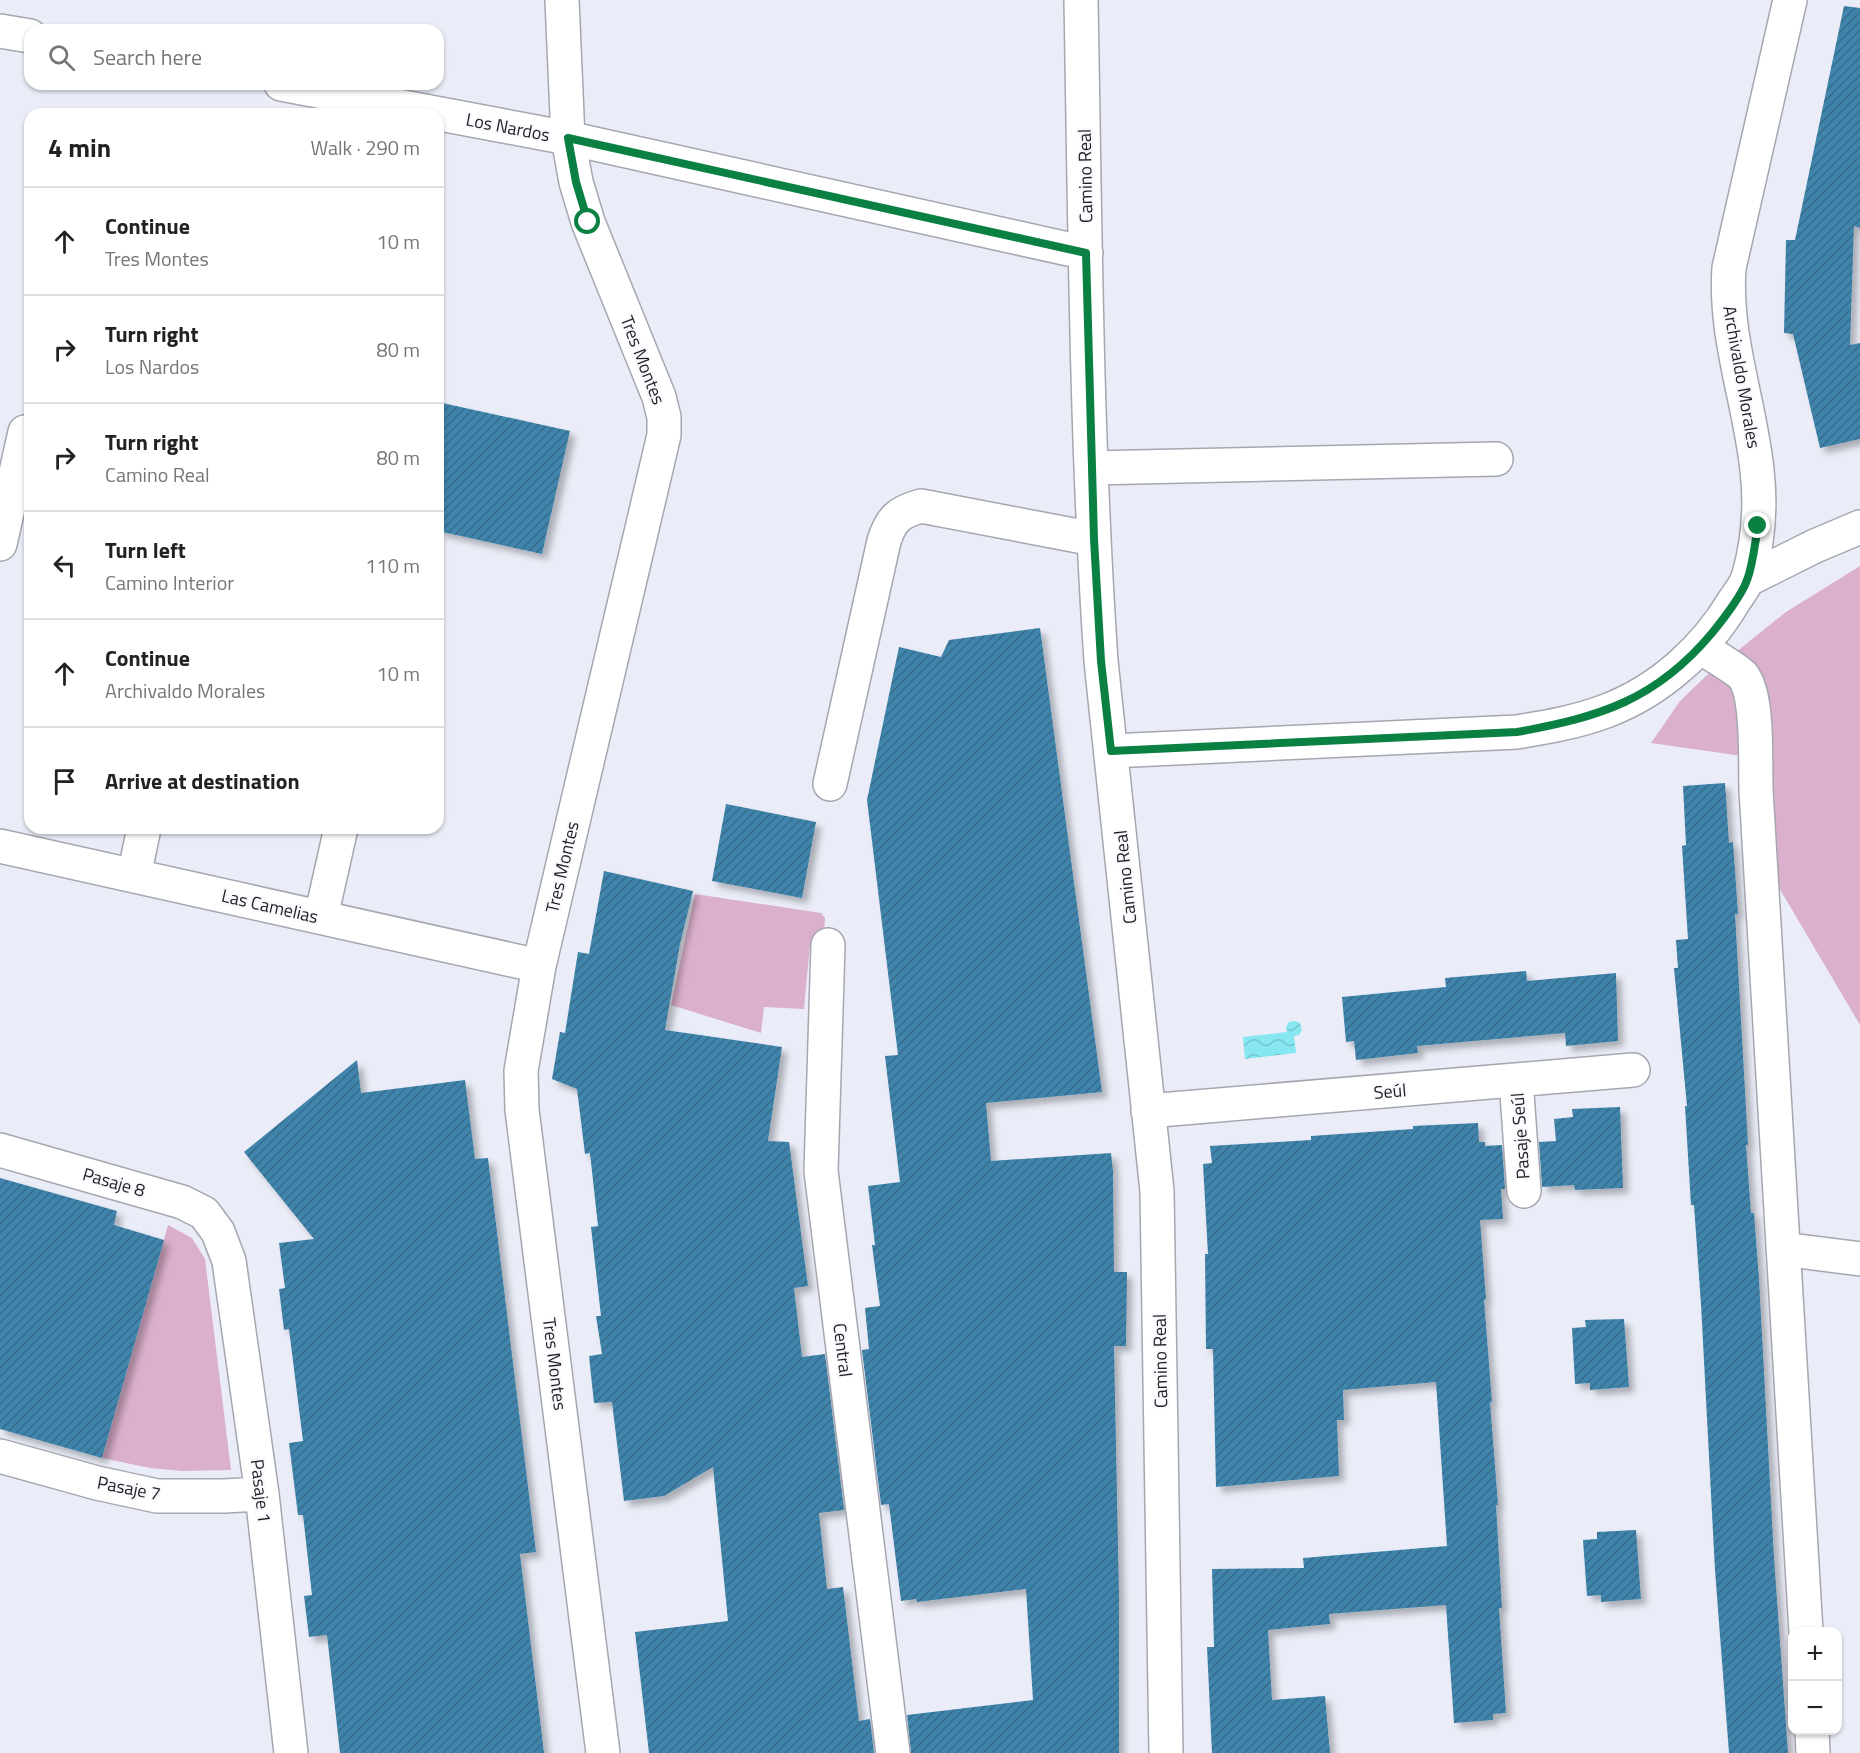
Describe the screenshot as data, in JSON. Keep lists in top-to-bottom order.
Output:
{
  "streets": {
    "street": [
      "Los Nardos",
      "Camino Real",
      "Tres Montes",
      "Archivaldo Morales",
      "Las Camelias",
      "Seúl",
      "Pasaje Seúl",
      "Pasaje 8",
      "Central",
      "Pasaje 7",
      "Pasaje 1"
    ]
  },
  "crossings": [
    ["Los Nardos", "Camino Real"],
    ["Los Nardos", "Tres Montes"],
    ["Camino Real", "Seúl"],
    ["Tres Montes", "Las Camelias"],
    ["Seúl", "Pasaje Seúl"],
    ["Pasaje 8", "Pasaje 1"],
    ["Pasaje 7", "Pasaje 1"]
  ],
  "page": {
    "search": "Search here",
    "heading": ["4 min", "Walk · 290 m"],
    "list": [
      ["Continue", "Tres Montes", "10 m"],
      ["Turn right", "Los Nardos", "80 m"],
      ["Turn right", "Camino Real", "80 m"],
      ["Turn left", "Camino Interior", "110 m"],
      ["Continue", "Archivaldo Morales", "10 m"],
      "Arrive at destination"
    ],
    "map_buttons": ["+", "−"]
  }
}
